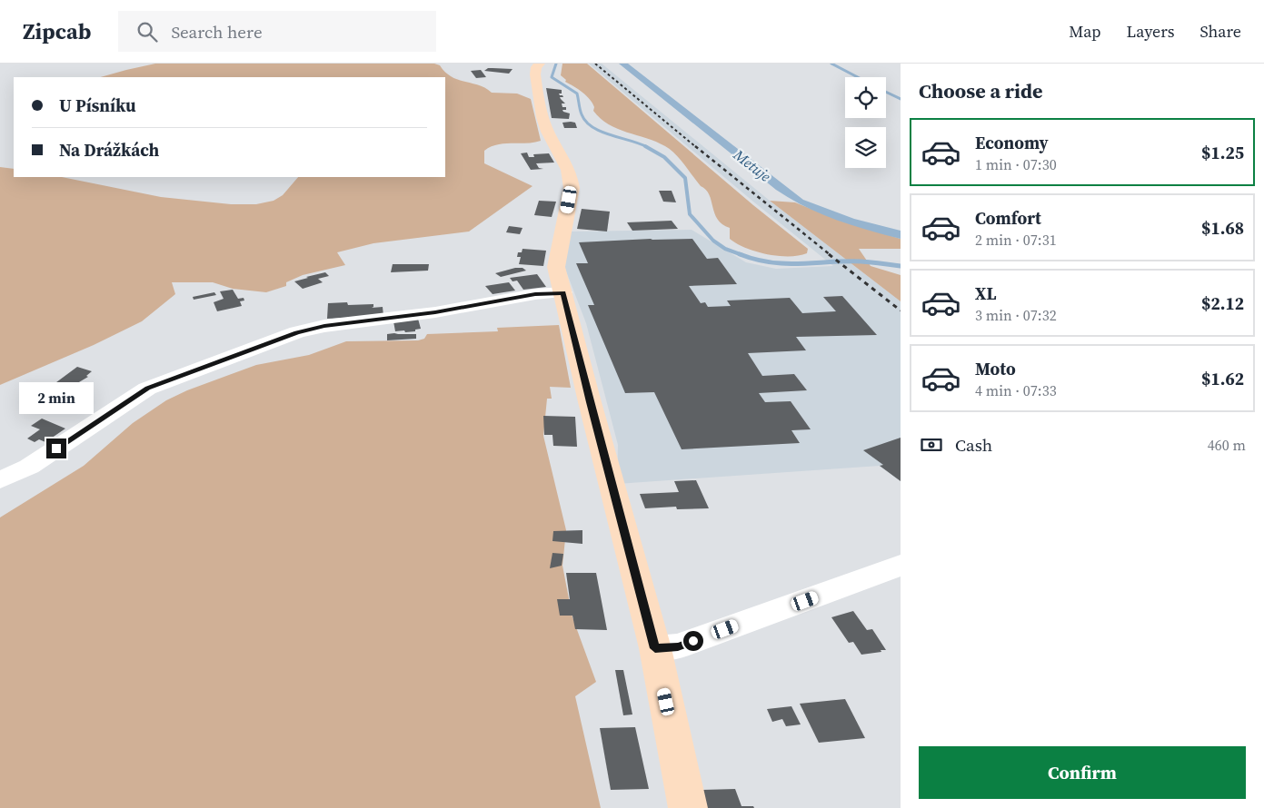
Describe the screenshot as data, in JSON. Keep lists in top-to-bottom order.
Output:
{
  "water": ["Metuje"],
  "page": {
    "header": "Zipcab",
    "search": "Search here",
    "nav": ["Map", "Layers", "Share"],
    "heading": "Choose a ride",
    "banner": ["U Písníku", "Na Drážkách"],
    "list": [
      {
        "name": "Economy",
        "note": "1 min · 07:30",
        "value": "$1.25"
      },
      {
        "name": "Comfort",
        "note": "2 min · 07:31",
        "value": "$1.68"
      },
      {
        "name": "XL",
        "note": "3 min · 07:32",
        "value": "$2.12"
      },
      {
        "name": "Moto",
        "note": "4 min · 07:33",
        "value": "$1.62"
      }
    ],
    "bubble": "2 min",
    "pay": ["Cash", "460 m"],
    "buttons": "Confirm"
  }
}
